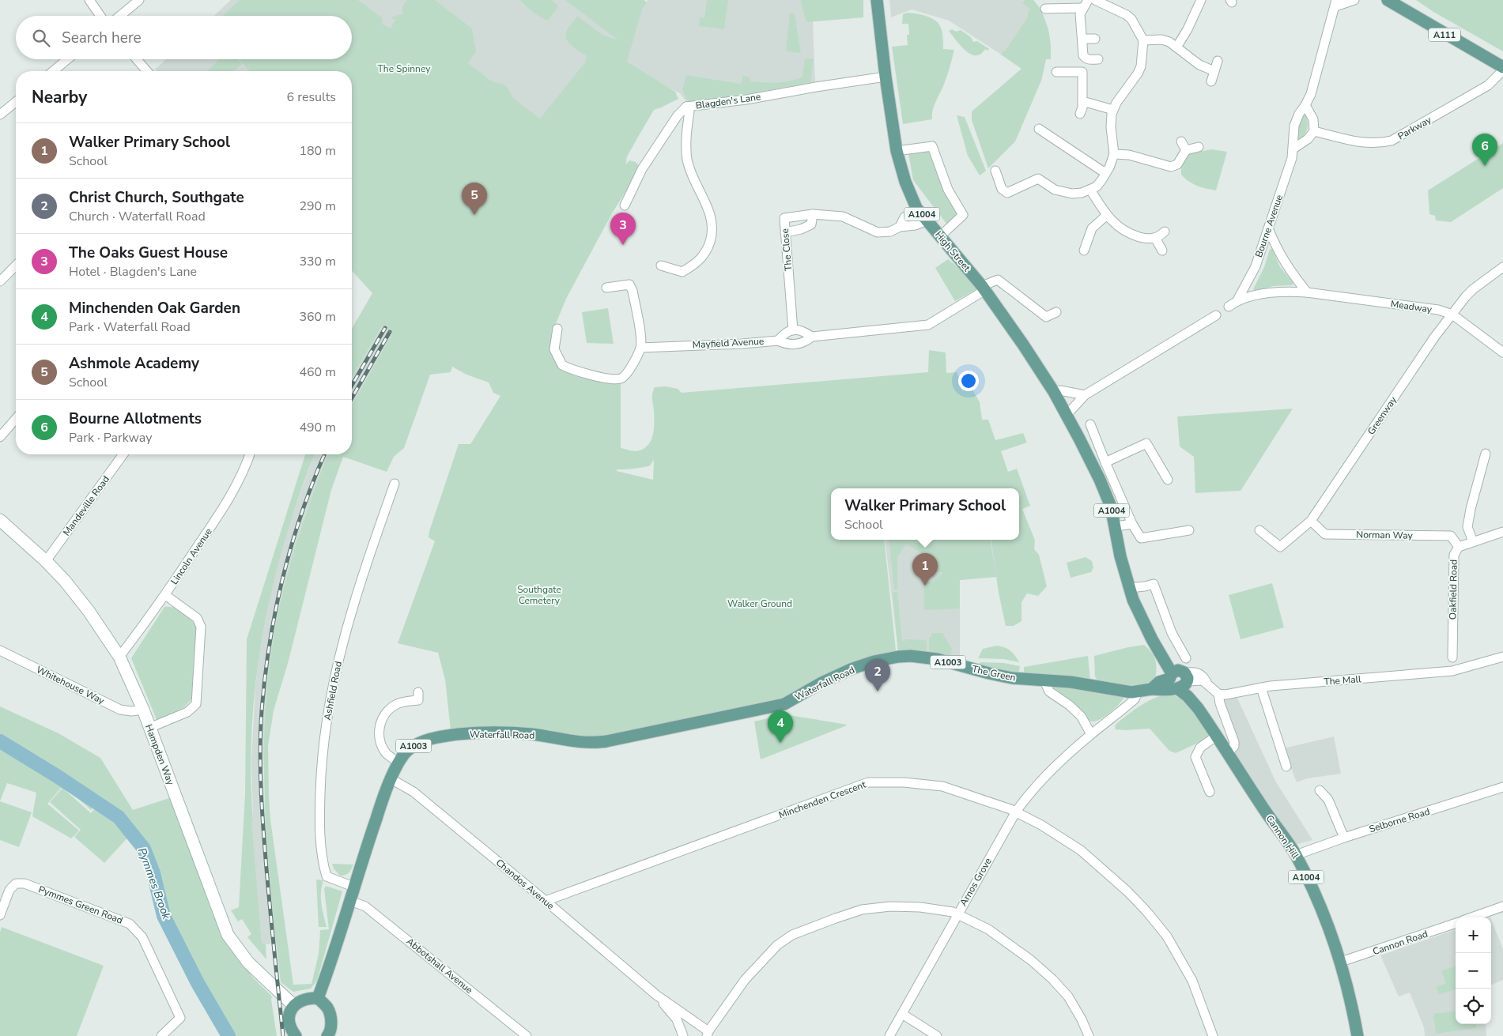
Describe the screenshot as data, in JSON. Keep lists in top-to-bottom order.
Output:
{
  "streets": {
    "main road": [
      "A111",
      "A1004",
      "High Street",
      "A1003",
      "The Green",
      "Waterfall Road",
      "Cannon Hill"
    ],
    "street": [
      "Blagden's Lane",
      "Parkway",
      "Bourne Avenue",
      "The Close",
      "Meadway",
      "Mayfield Avenue",
      "Greenway",
      "Mandeville Road",
      "Norman Way",
      "Lincoln Avenue",
      "Oakfield Road",
      "The Mall",
      "Whitehouse Way",
      "Ashfield Road",
      "Hampden Way",
      "Minchenden Crescent",
      "Selborne Road",
      "Arnos Grove",
      "Chandos Avenue",
      "Pymmes Green Road",
      "Cannon Road",
      "Abbotshall Avenue"
    ]
  },
  "crossings": [
    ["A111", "Parkway"],
    ["Blagden's Lane", "High Street"],
    ["A1004", "High Street"],
    ["A1004", "The Green"],
    ["A1004", "Cannon Hill"],
    ["Bourne Avenue", "Meadway"],
    ["The Close", "High Street"],
    ["The Close", "Mayfield Avenue"],
    ["Meadway", "Greenway"],
    ["Greenway", "Norman Way"],
    ["Mandeville Road", "Hampden Way"],
    ["Norman Way", "Oakfield Road"],
    ["Lincoln Avenue", "Hampden Way"],
    ["The Green", "Waterfall Road"],
    ["The Green", "Cannon Hill"],
    ["Waterfall Road", "Ashfield Road"],
    ["Waterfall Road", "Chandos Avenue"],
    ["Waterfall Road", "Abbotshall Avenue"],
    ["Whitehouse Way", "Hampden Way"],
    ["Minchenden Crescent", "Arnos Grove"],
    ["Minchenden Crescent", "Chandos Avenue"],
    ["Selborne Road", "Cannon Hill"],
    ["Cannon Hill", "Cannon Road"]
  ],
  "water": ["Pymmes Brook"],
  "parks": ["The Spinney", "Southgate Cemetery", "Walker Ground"],
  "page": {
    "search": "Search here",
    "heading": ["Nearby", "6 results"],
    "list": [
      {
        "mark": "1",
        "name": "Walker Primary School",
        "note": "School",
        "value": "180 m"
      },
      {
        "mark": "2",
        "name": "Christ Church, Southgate",
        "note": "Church · Waterfall Road",
        "value": "290 m"
      },
      {
        "mark": "3",
        "name": "The Oaks Guest House",
        "note": "Hotel · Blagden's Lane",
        "value": "330 m"
      },
      {
        "mark": "4",
        "name": "Minchenden Oak Garden",
        "note": "Park · Waterfall Road",
        "value": "360 m"
      },
      {
        "mark": "5",
        "name": "Ashmole Academy",
        "note": "School",
        "value": "460 m"
      },
      {
        "mark": "6",
        "name": "Bourne Allotments",
        "note": "Park · Parkway",
        "value": "490 m"
      }
    ],
    "pins": [
      "6",
      "5",
      "3",
      "1",
      "2",
      "4"
    ],
    "popup": ["Walker Primary School", "School"],
    "map_buttons": ["+", "−"]
  }
}
